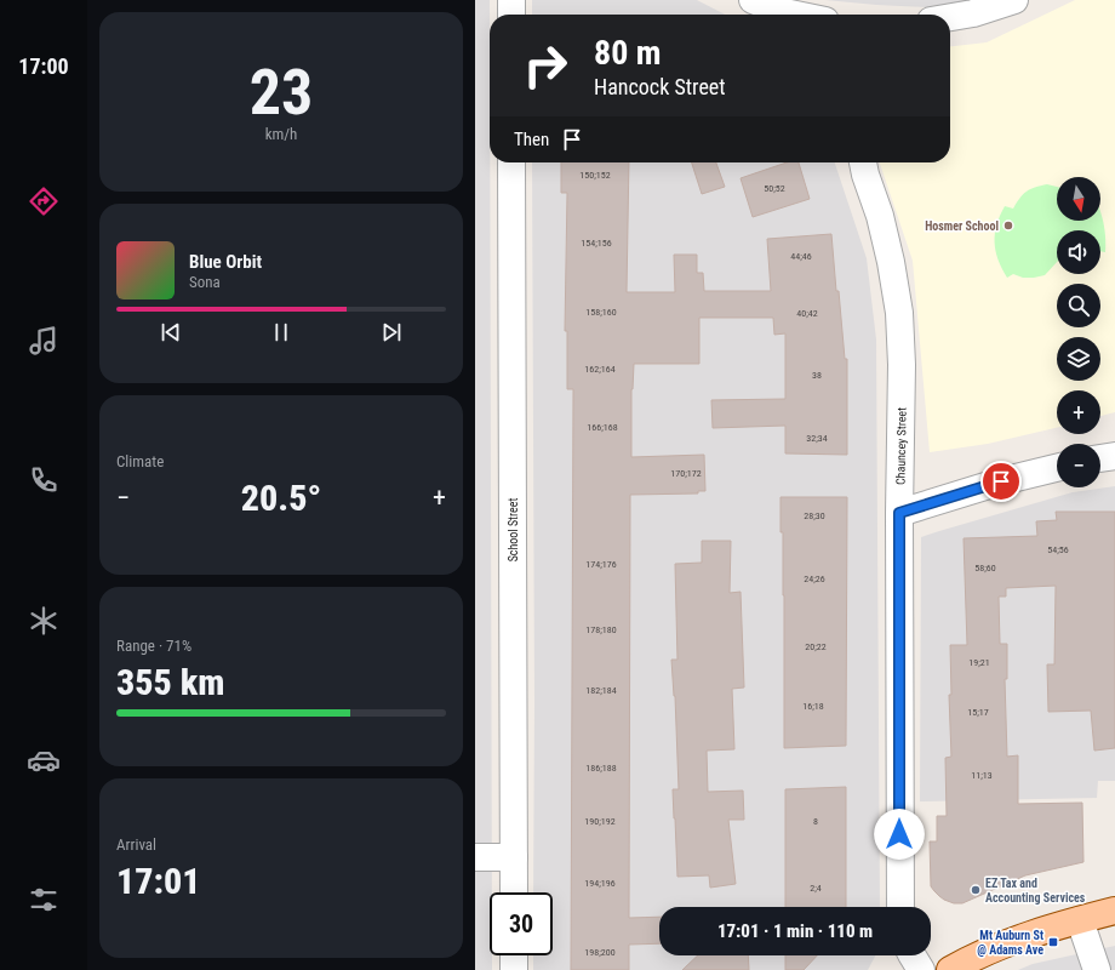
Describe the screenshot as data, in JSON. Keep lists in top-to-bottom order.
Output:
{
  "streets": {
    "street": ["Chauncey Street", "School Street"]
  },
  "places": {
    "other": ["Hosmer School", "EZ Tax and Accounting Services"],
    "transit": ["Mt Auburn St @ Adams Ave"]
  },
  "house_numbers": [
    "150;152",
    "50;52",
    "154;156",
    "44;46",
    "158;160",
    "40;42",
    "162;164",
    "38",
    "166;168",
    "32;34",
    "170;172",
    "28;30",
    "54;56",
    "174;176",
    "58;60",
    "24;26",
    "178;180",
    "20;22",
    "19;21",
    "182;184",
    "16;18",
    "15;17",
    "186;188",
    "11;13",
    "190;192",
    "8",
    "194;196",
    "2;4",
    "198;200"
  ],
  "north": "bottom",
  "page": {
    "tabs": "17:00",
    "tile": [
      ["23", "km/h"],
      "Climate",
      ["Range · 71%", "355 km"],
      ["Arrival", "17:01"]
    ],
    "turn": ["80 m", "Hancock Street"],
    "then": "Then",
    "map_buttons": ["+", "−"],
    "song": ["Blue Orbit", "Sona"],
    "heat": ["−", "20.5°", "+"],
    "limit": "30",
    "trip": "17:01 · 1 min · 110 m"
  }
}
